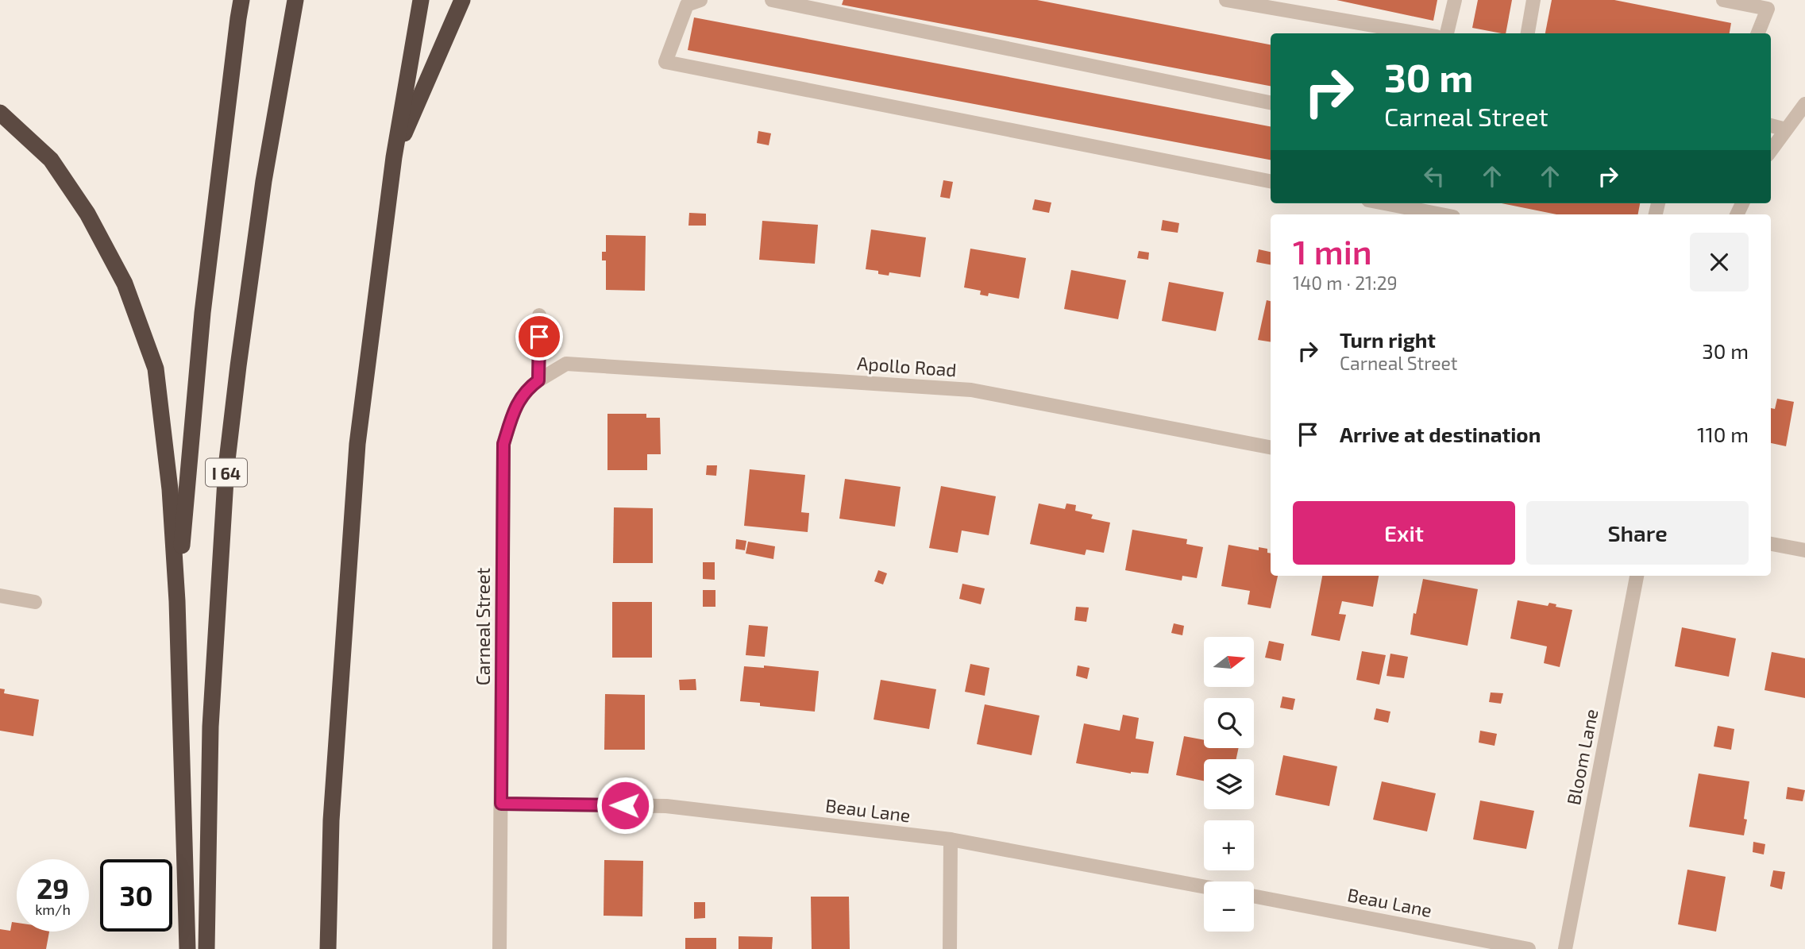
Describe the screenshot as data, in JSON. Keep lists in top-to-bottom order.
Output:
{
  "streets": {
    "highway": ["I 64"],
    "street": [
      "Apollo Road",
      "Carneal Street",
      "Bloom Lane",
      "Beau Lane"
    ]
  },
  "crossings": [
    ["Apollo Road", "Carneal Street"],
    ["Carneal Street", "Beau Lane"]
  ],
  "north": "right",
  "page": {
    "turn": ["30 m", "Carneal Street"],
    "heading": ["1 min", "140 m · 21:29"],
    "list": [
      {
        "name": "Turn right",
        "note": "Carneal Street",
        "value": "30 m"
      },
      {
        "name": "Arrive at destination",
        "value": "110 m"
      }
    ],
    "buttons": ["Exit", "Share"],
    "map_buttons": ["+", "−"],
    "speed": "29 km/h",
    "limit": "30"
  }
}
